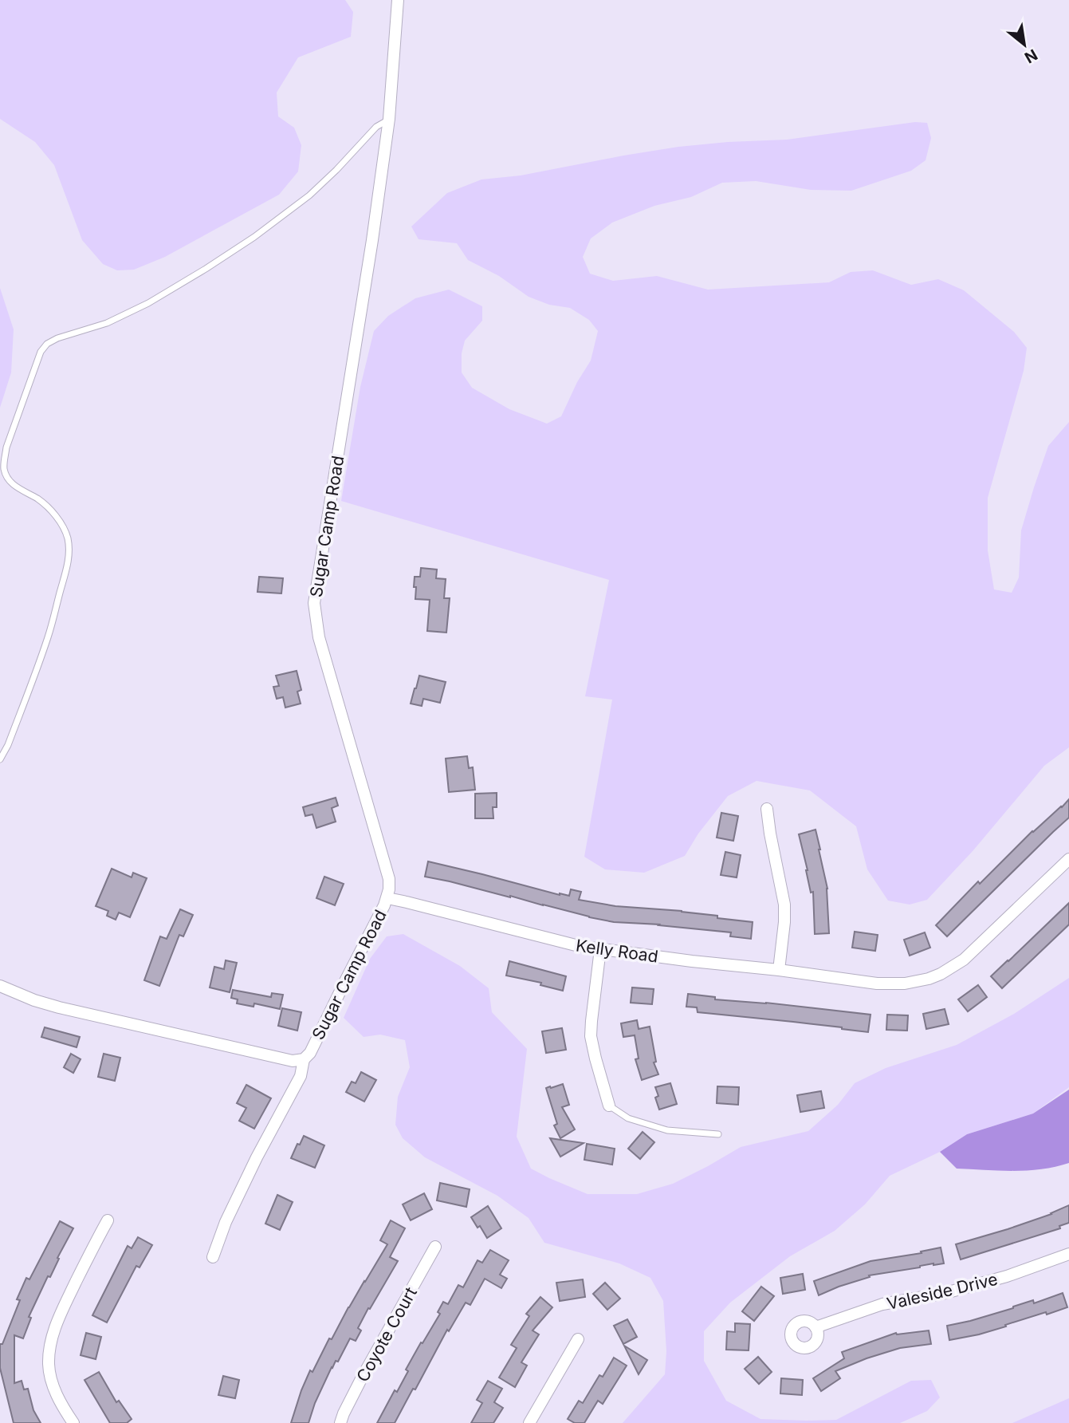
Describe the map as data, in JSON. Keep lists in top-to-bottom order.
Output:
{
  "streets": {
    "street": [
      "Sugar Camp Road",
      "Kelly Road",
      "Valeside Drive",
      "Coyote Court"
    ]
  },
  "crossings": [
    ["Sugar Camp Road", "Kelly Road"]
  ],
  "north": "bottom right"
}
